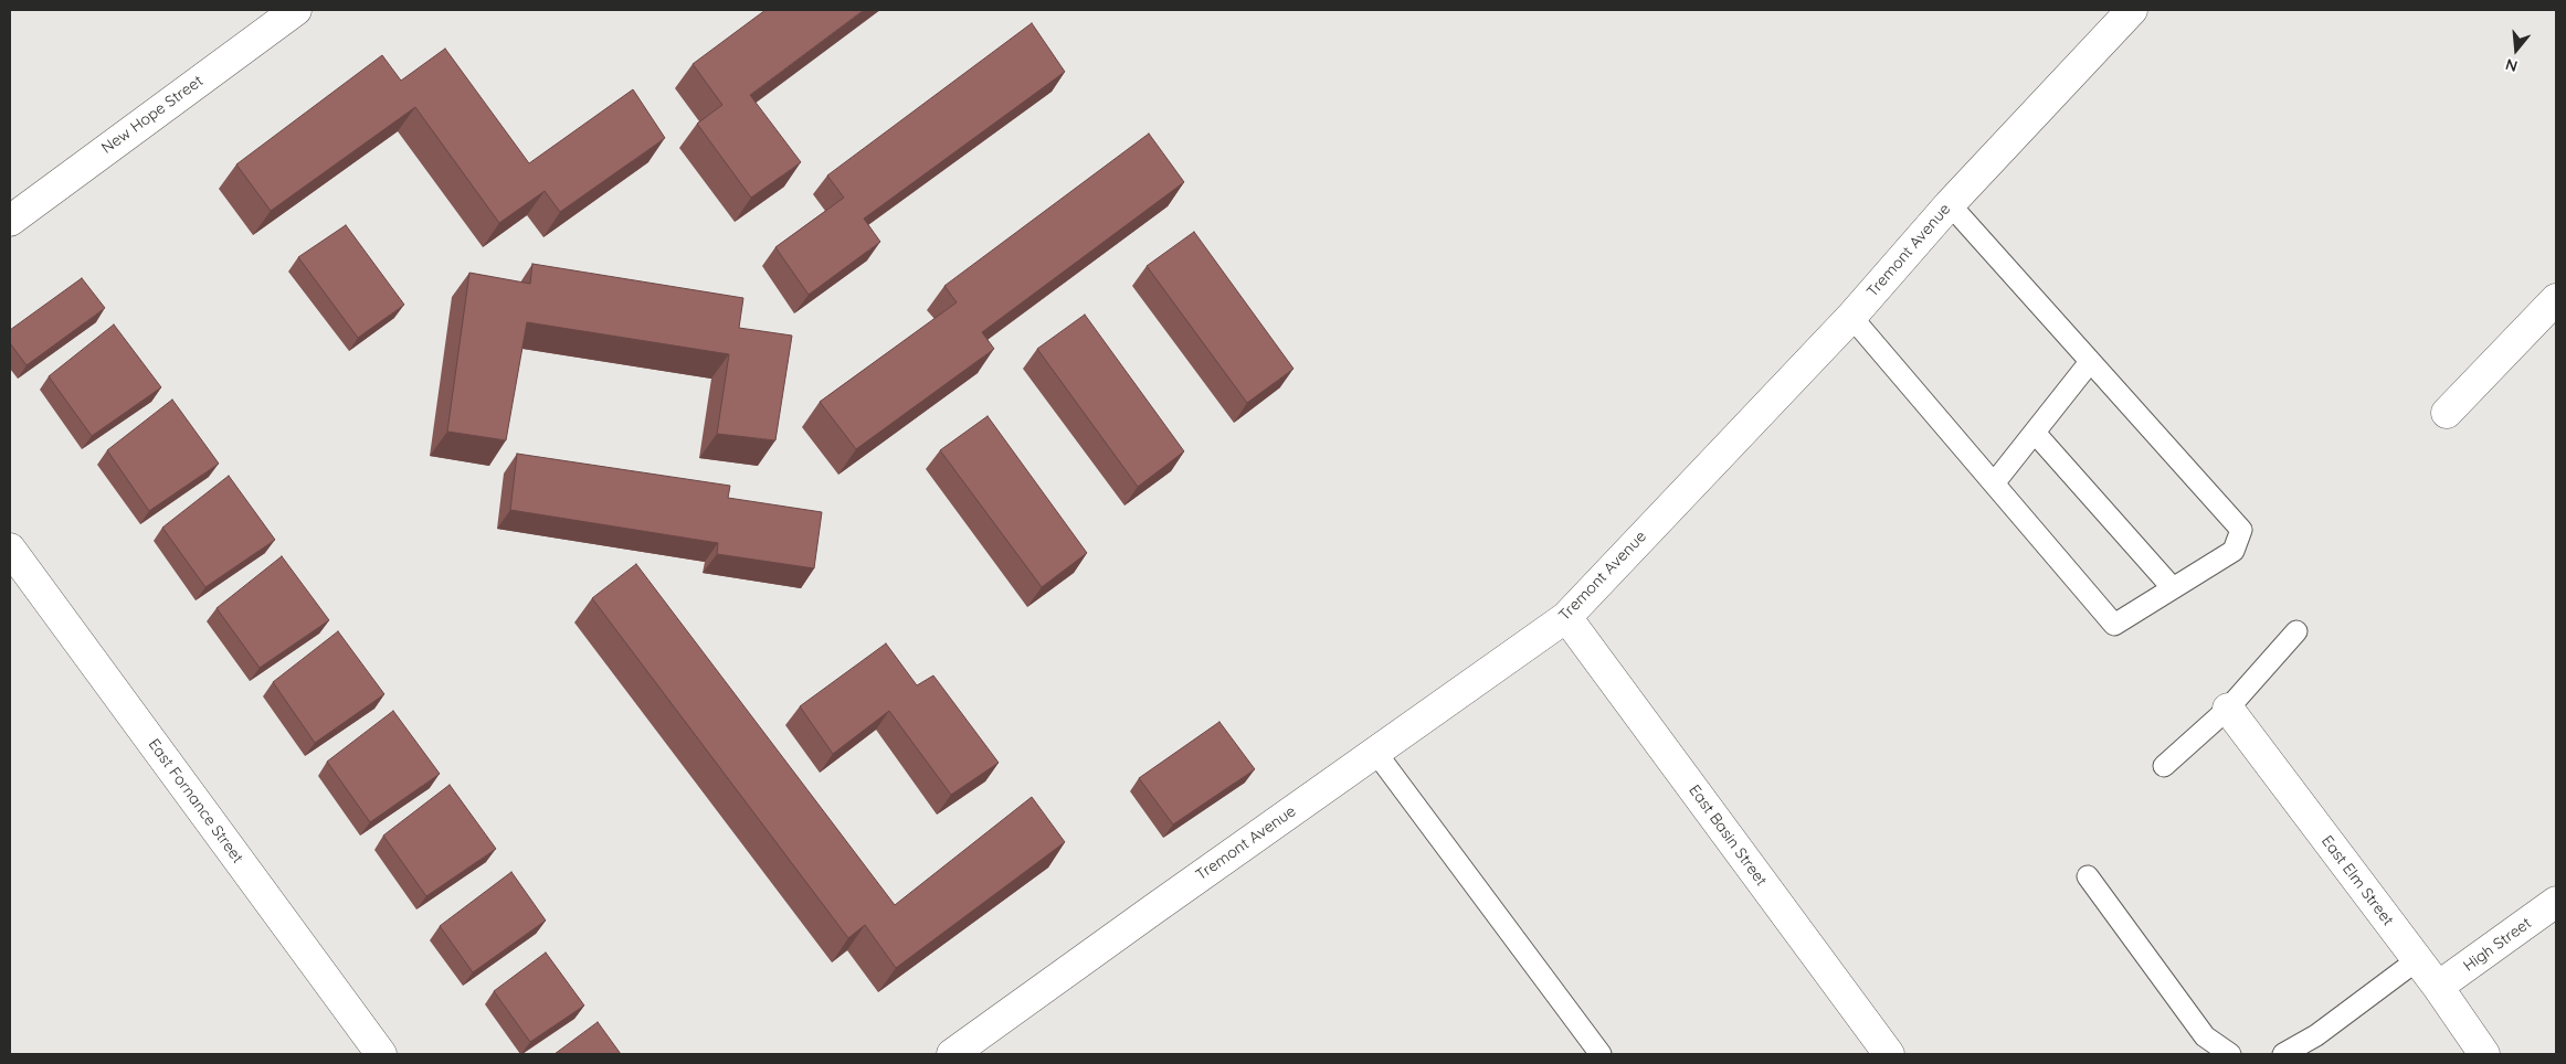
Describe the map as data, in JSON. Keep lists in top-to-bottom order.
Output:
{
  "streets": {
    "street": [
      "New Hope Street",
      "Tremont Avenue",
      "East Fornance Street",
      "East Basin Street",
      "East Elm Street",
      "High Street"
    ]
  },
  "crossings": [
    ["Tremont Avenue", "East Basin Street"],
    ["East Elm Street", "High Street"]
  ],
  "north": "bottom"
}
